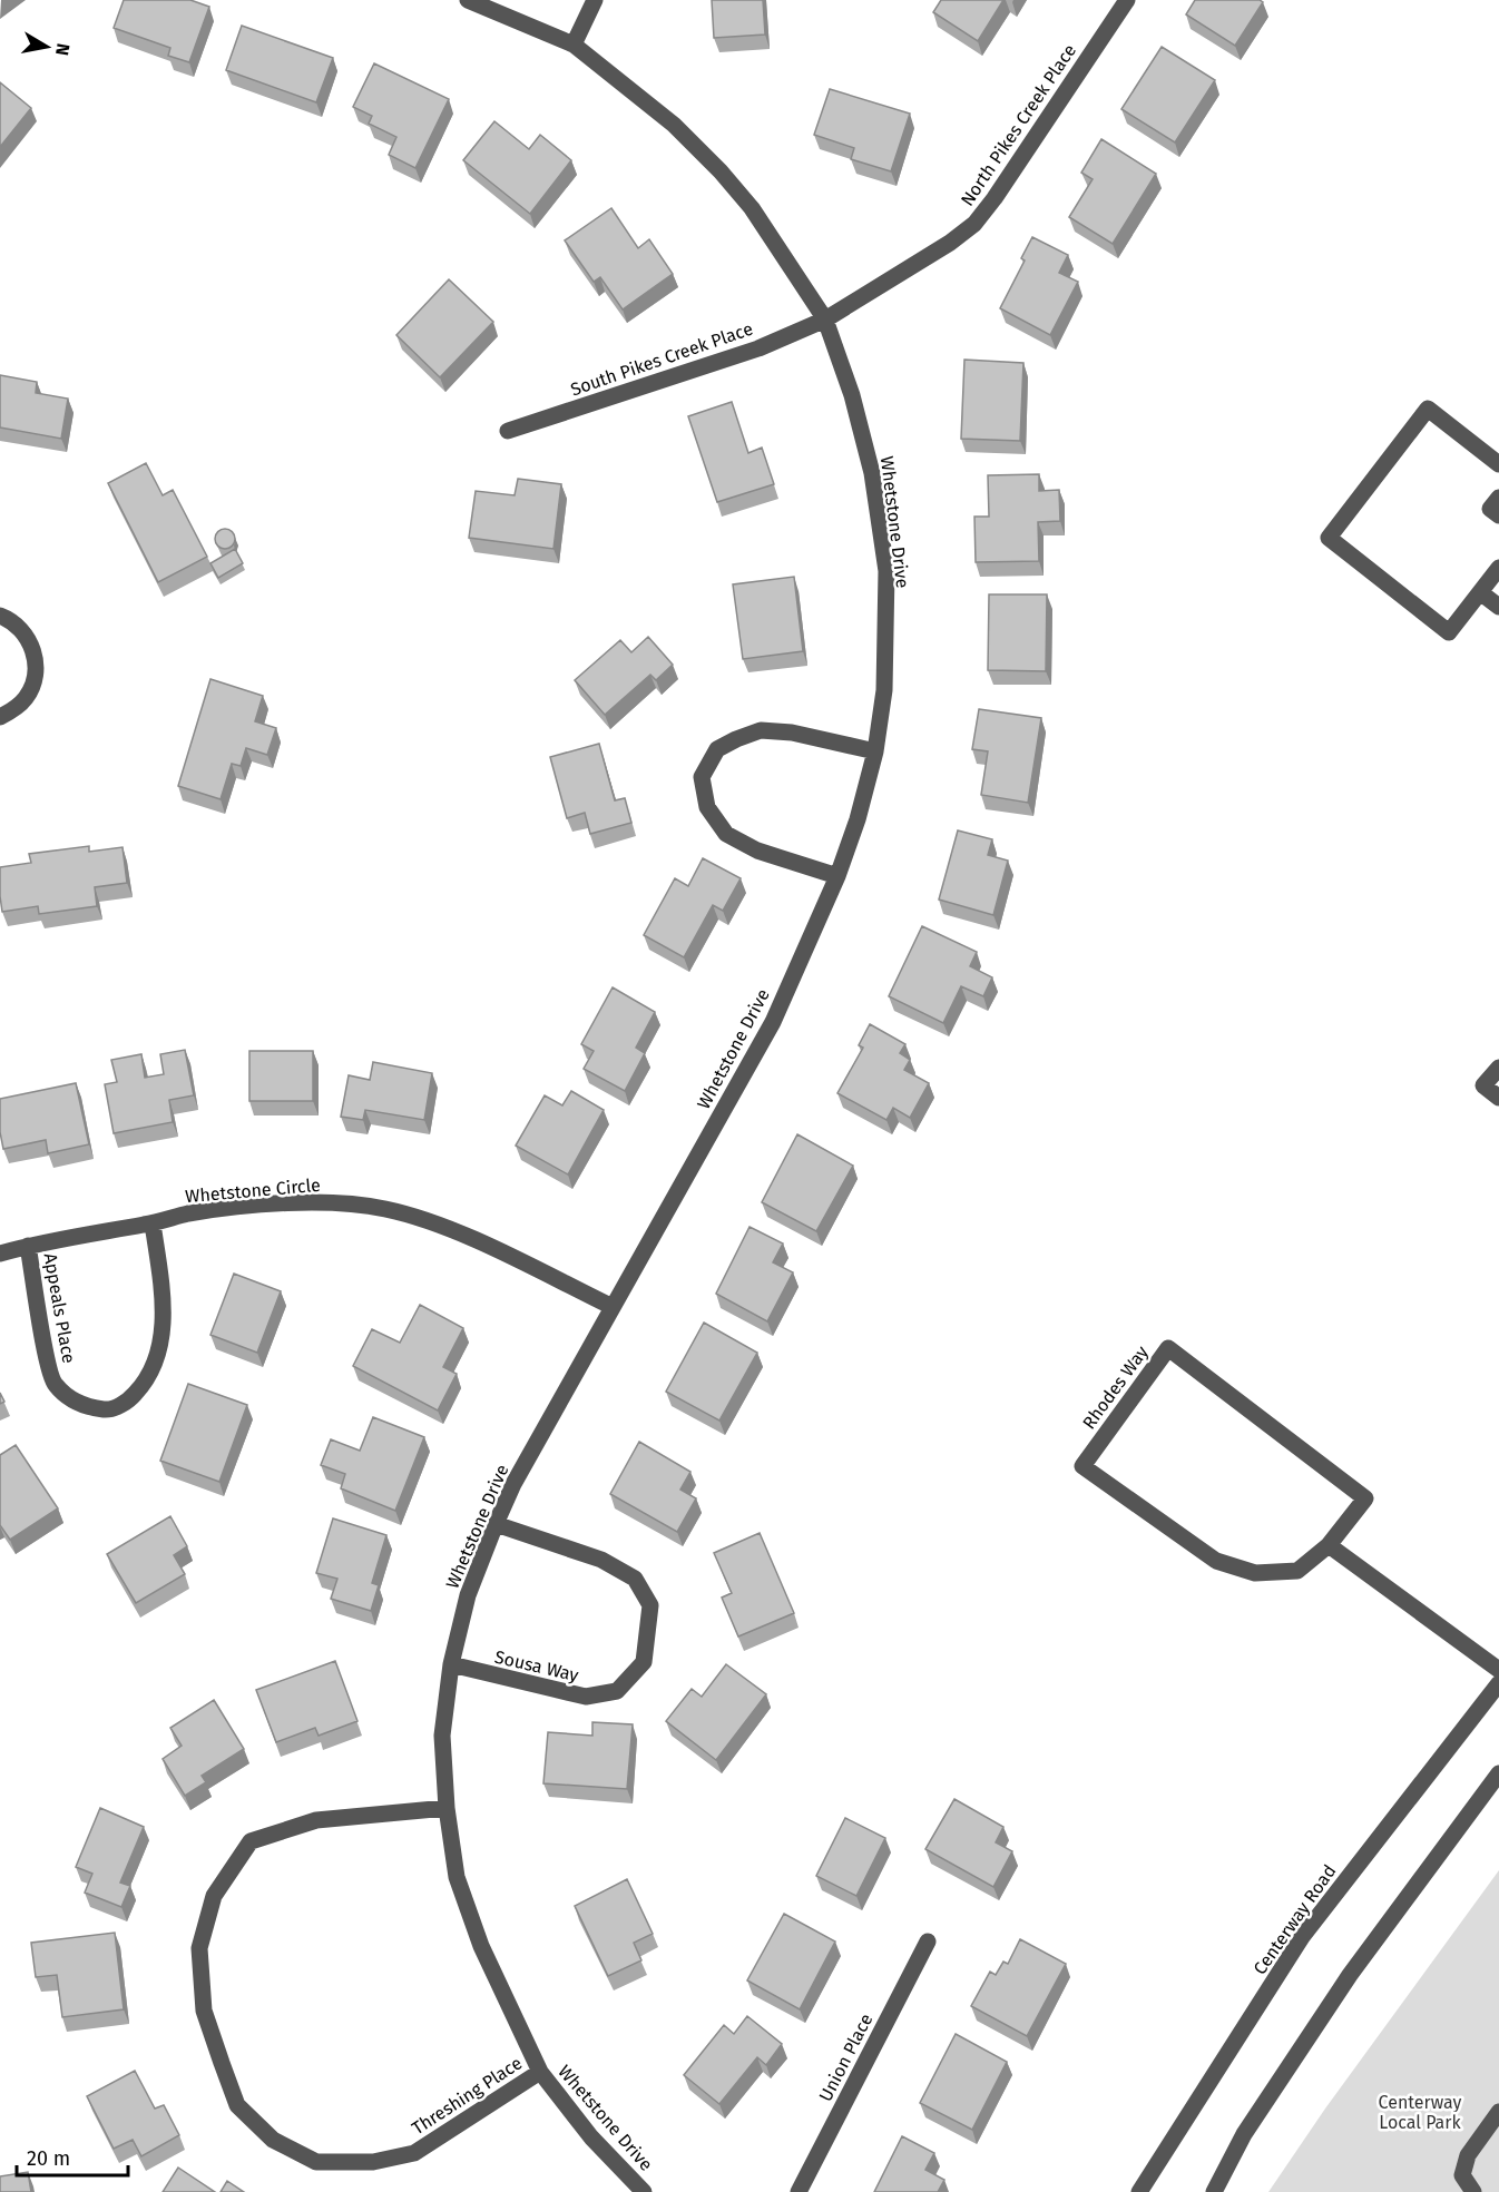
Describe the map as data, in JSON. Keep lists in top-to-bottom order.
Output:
{
  "streets": {
    "street": [
      "North Pikes Creek Place",
      "South Pikes Creek Place",
      "Whetstone Drive",
      "Whetstone Circle",
      "Appeals Place",
      "Rhodes Way",
      "Sousa Way",
      "Centerway Road",
      "Union Place",
      "Threshing Place"
    ]
  },
  "crossings": [
    ["North Pikes Creek Place", "South Pikes Creek Place"],
    ["North Pikes Creek Place", "Whetstone Drive"],
    ["South Pikes Creek Place", "Whetstone Drive"],
    ["Whetstone Drive", "Whetstone Circle"],
    ["Whetstone Drive", "Sousa Way"],
    ["Whetstone Drive", "Threshing Place"],
    ["Whetstone Circle", "Appeals Place"]
  ],
  "parks": ["Centerway Local Park"],
  "scale_bar": "20 m",
  "north": "right"
}
